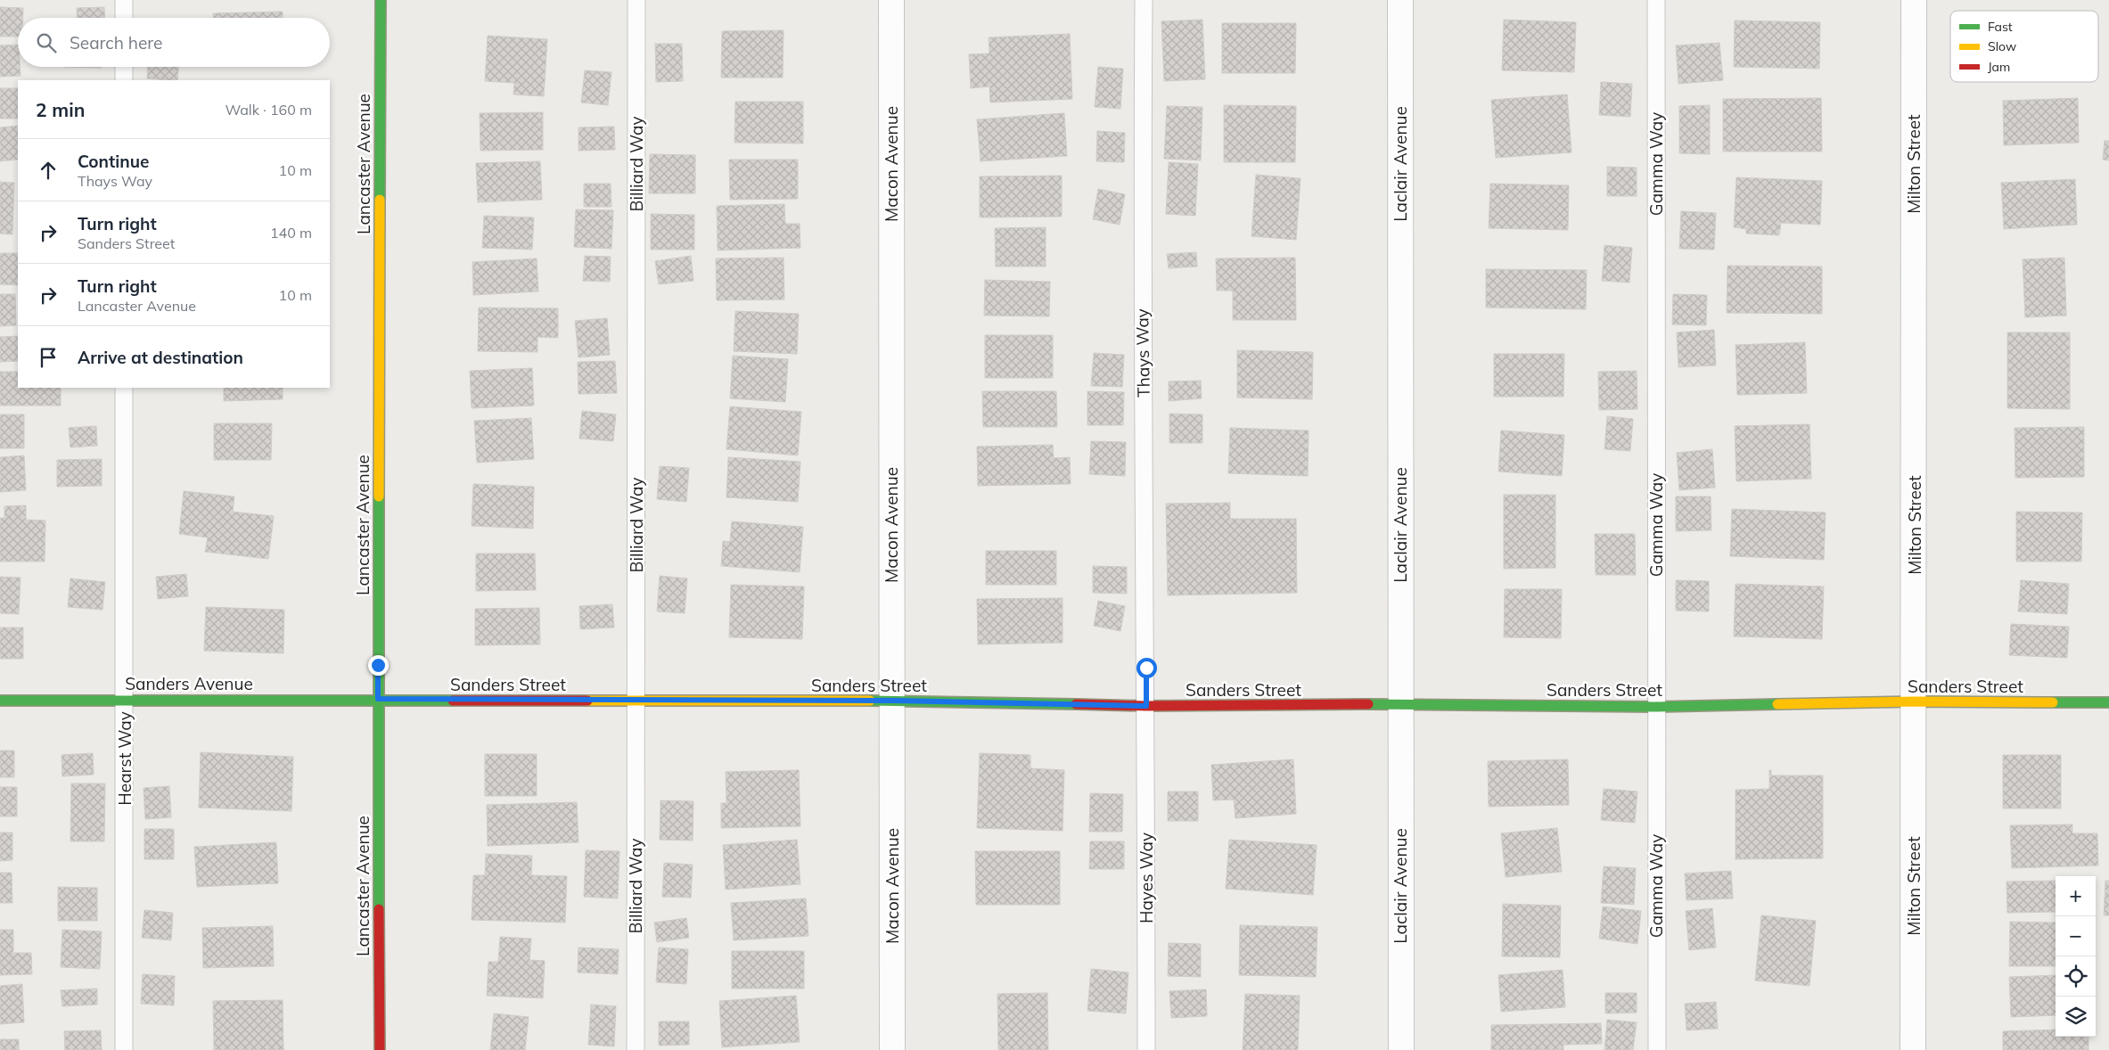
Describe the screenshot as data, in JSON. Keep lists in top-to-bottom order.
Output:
{
  "streets": {
    "street": [
      "Lancaster Avenue",
      "Macon Avenue",
      "Laclair Avenue",
      "Milton Street",
      "Sanders Avenue",
      "Sanders Street"
    ],
    "lane": [
      "Billiard Way",
      "Gamma Way",
      "Thays Way",
      "Hearst Way",
      "Hayes Way"
    ]
  },
  "crossings": [
    ["Lancaster Avenue", "Sanders Avenue"],
    ["Lancaster Avenue", "Sanders Street"],
    ["Billiard Way", "Sanders Street"],
    ["Macon Avenue", "Sanders Street"],
    ["Laclair Avenue", "Sanders Street"],
    ["Gamma Way", "Sanders Street"],
    ["Milton Street", "Sanders Street"],
    ["Thays Way", "Sanders Street"],
    ["Thays Way", "Hayes Way"],
    ["Sanders Avenue", "Sanders Street"],
    ["Sanders Avenue", "Hearst Way"],
    ["Sanders Street", "Hayes Way"]
  ],
  "legend": ["Fast", "Slow", "Jam"],
  "page": {
    "search": "Search here",
    "heading": ["2 min", "Walk · 160 m"],
    "list": [
      ["Continue", "Thays Way", "10 m"],
      ["Turn right", "Sanders Street", "140 m"],
      ["Turn right", "Lancaster Avenue", "10 m"],
      "Arrive at destination"
    ],
    "map_buttons": ["+", "−"]
  }
}
